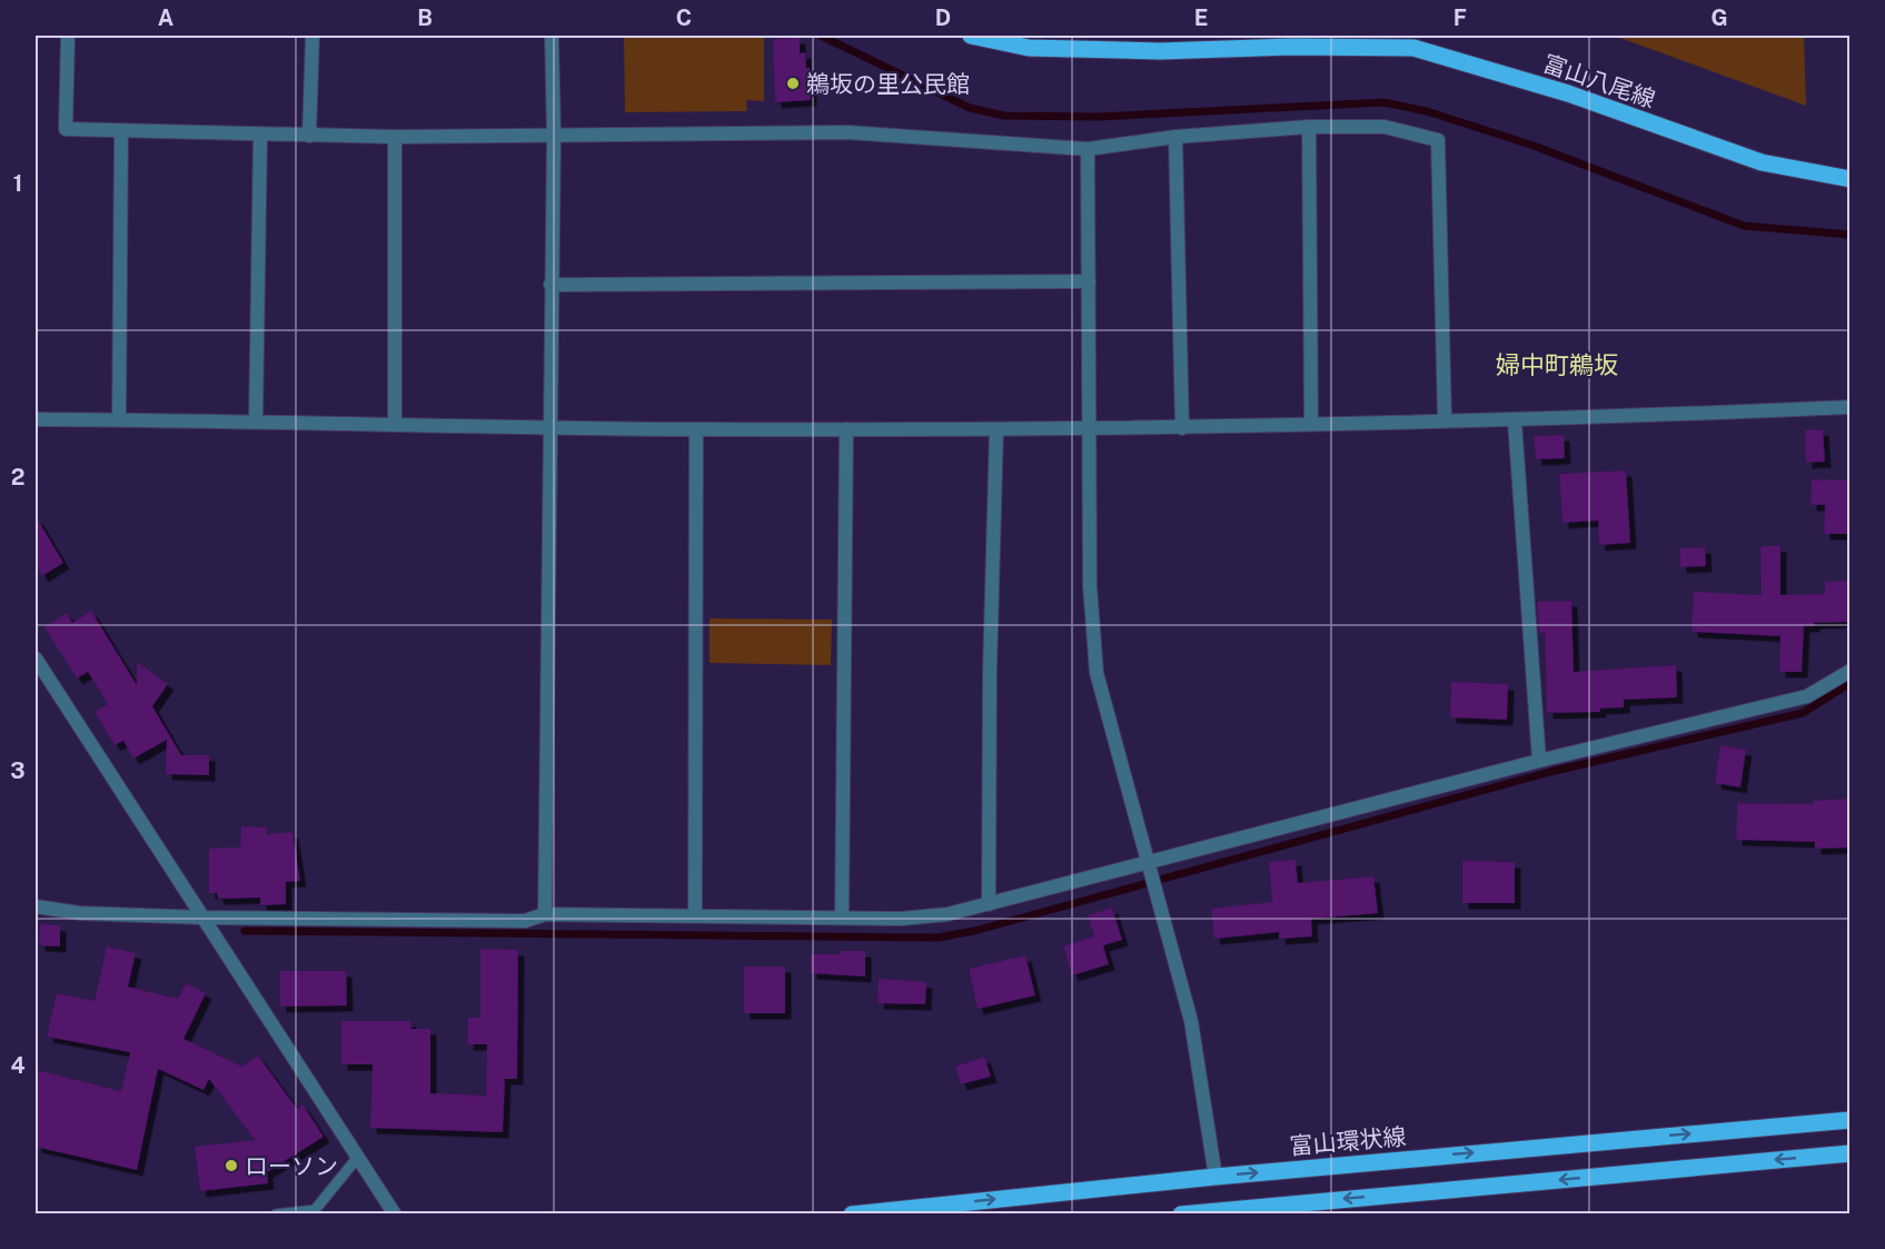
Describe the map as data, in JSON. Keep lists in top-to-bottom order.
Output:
{
  "streets": {
    "main road": ["富山八尾線", "富山環状線"]
  },
  "districts": ["婦中町鵜坂"],
  "places": ["鵜坂の里公民館", "ローソン"],
  "grid": {
    "columns": [
      "A",
      "B",
      "C",
      "D",
      "E",
      "F",
      "G"
    ],
    "rows": [
      "1",
      "2",
      "3",
      "4"
    ]
  }
}
